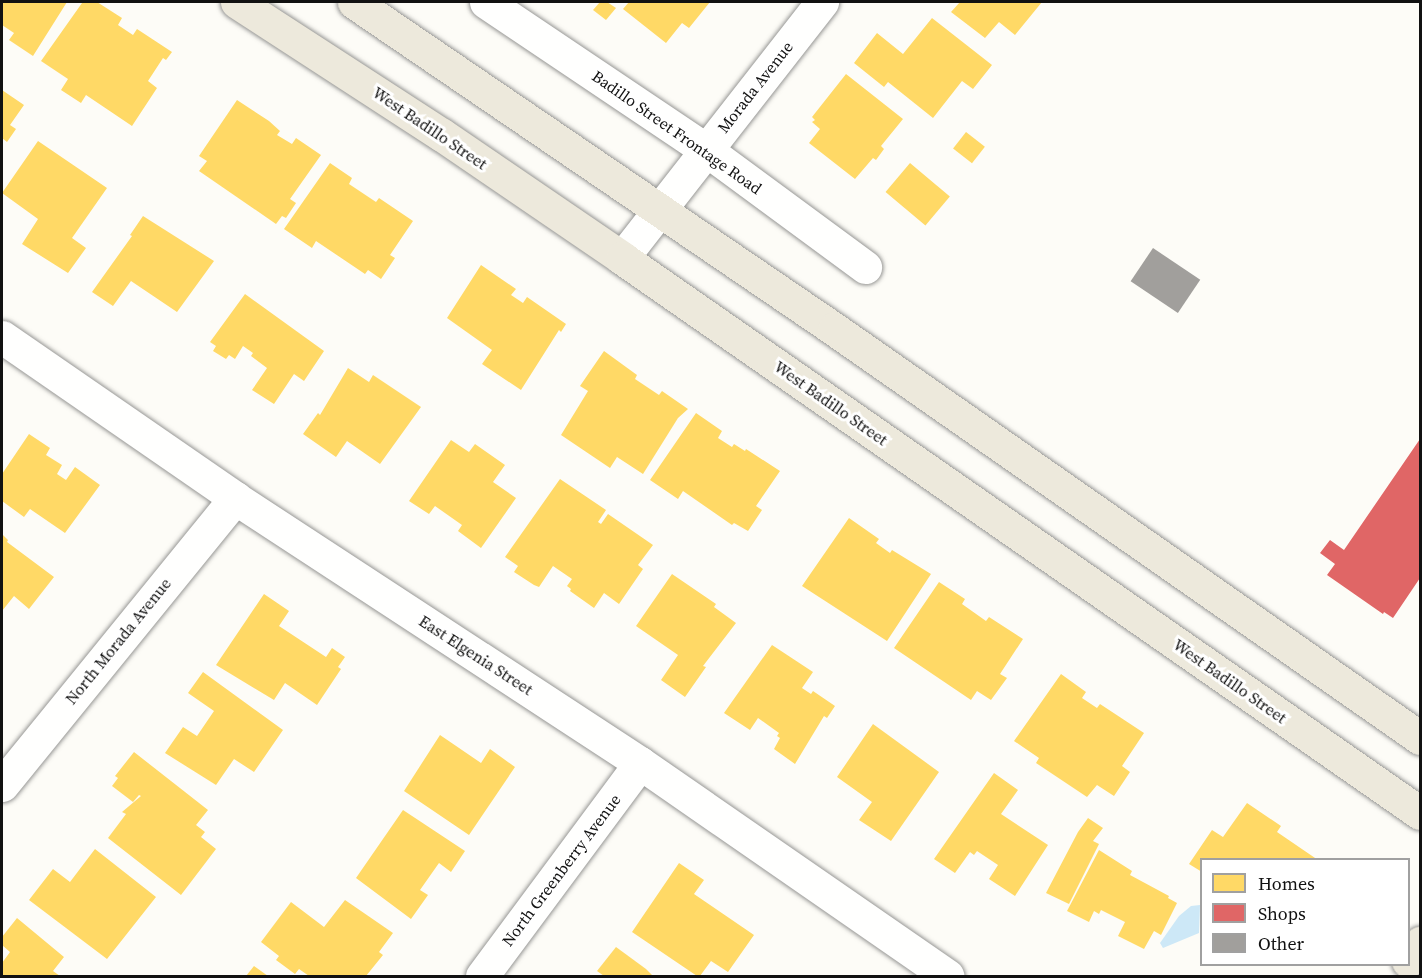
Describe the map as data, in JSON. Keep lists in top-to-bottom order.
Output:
{
  "streets": {
    "main road": ["West Badillo Street"],
    "street": [
      "Morada Avenue",
      "Badillo Street Frontage Road",
      "North Morada Avenue",
      "East Elgenia Street",
      "North Greenberry Avenue"
    ]
  },
  "crossings": [
    ["Morada Avenue", "West Badillo Street"],
    ["Morada Avenue", "Badillo Street Frontage Road"],
    ["North Morada Avenue", "East Elgenia Street"],
    ["East Elgenia Street", "North Greenberry Avenue"]
  ],
  "legend": ["Homes", "Shops", "Other"]
}
